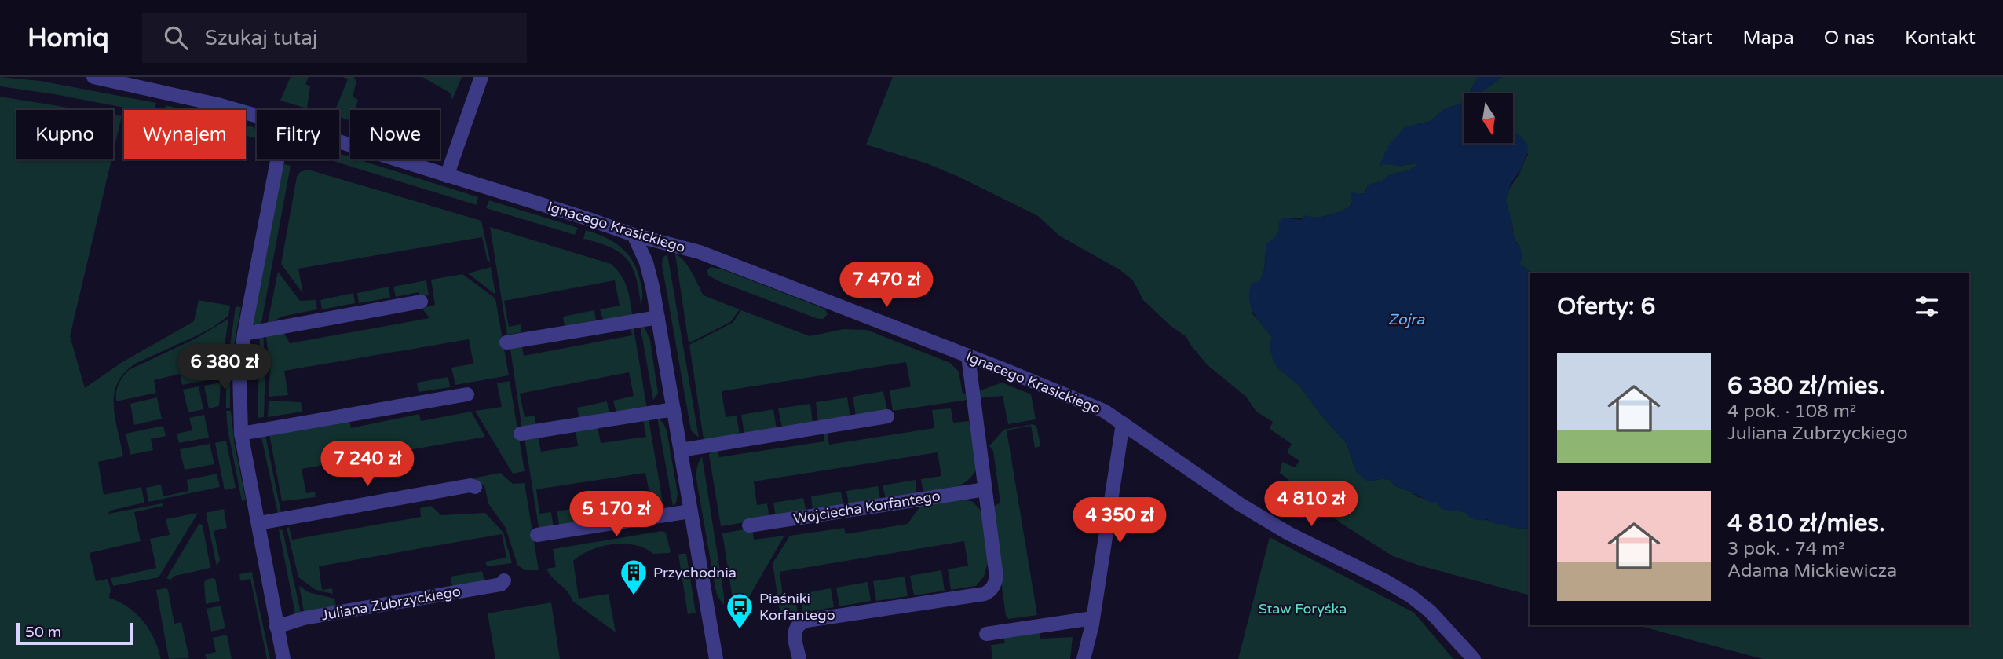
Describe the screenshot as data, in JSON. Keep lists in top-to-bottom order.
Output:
{
  "streets": {
    "street": ["Ignacego Krasickiego", "Wojciecha Korfantego", "Juliana Zubrzyckiego"]
  },
  "water": ["Zojra"],
  "parks": ["Staw Foryśka"],
  "places": {
    "building": ["Przychodnia"],
    "bus stop": ["Piaśniki Korfantego"]
  },
  "scale_bar": "50 m",
  "north": "bottom",
  "page": {
    "header": "Homiq",
    "search": "Szukaj tutaj",
    "nav": [
      "Start",
      "Mapa",
      "O nas",
      "Kontakt"
    ],
    "chip": [
      "Kupno",
      "Wynajem",
      "Filtry",
      "Nowe"
    ],
    "price": [
      "7 470 zł",
      "6 380 zł",
      "7 240 zł",
      "4 810 zł",
      "5 170 zł",
      "4 350 zł"
    ],
    "heading": "Oferty: 6",
    "list": [
      {
        "name": "6 380 zł/mies.",
        "note": "4 pok. · 108 m² · Juliana Zubrzyckiego"
      },
      {
        "name": "4 810 zł/mies.",
        "note": "3 pok. · 74 m² · Adama Mickiewicza"
      }
    ],
    "scale": "50 m"
  }
}
